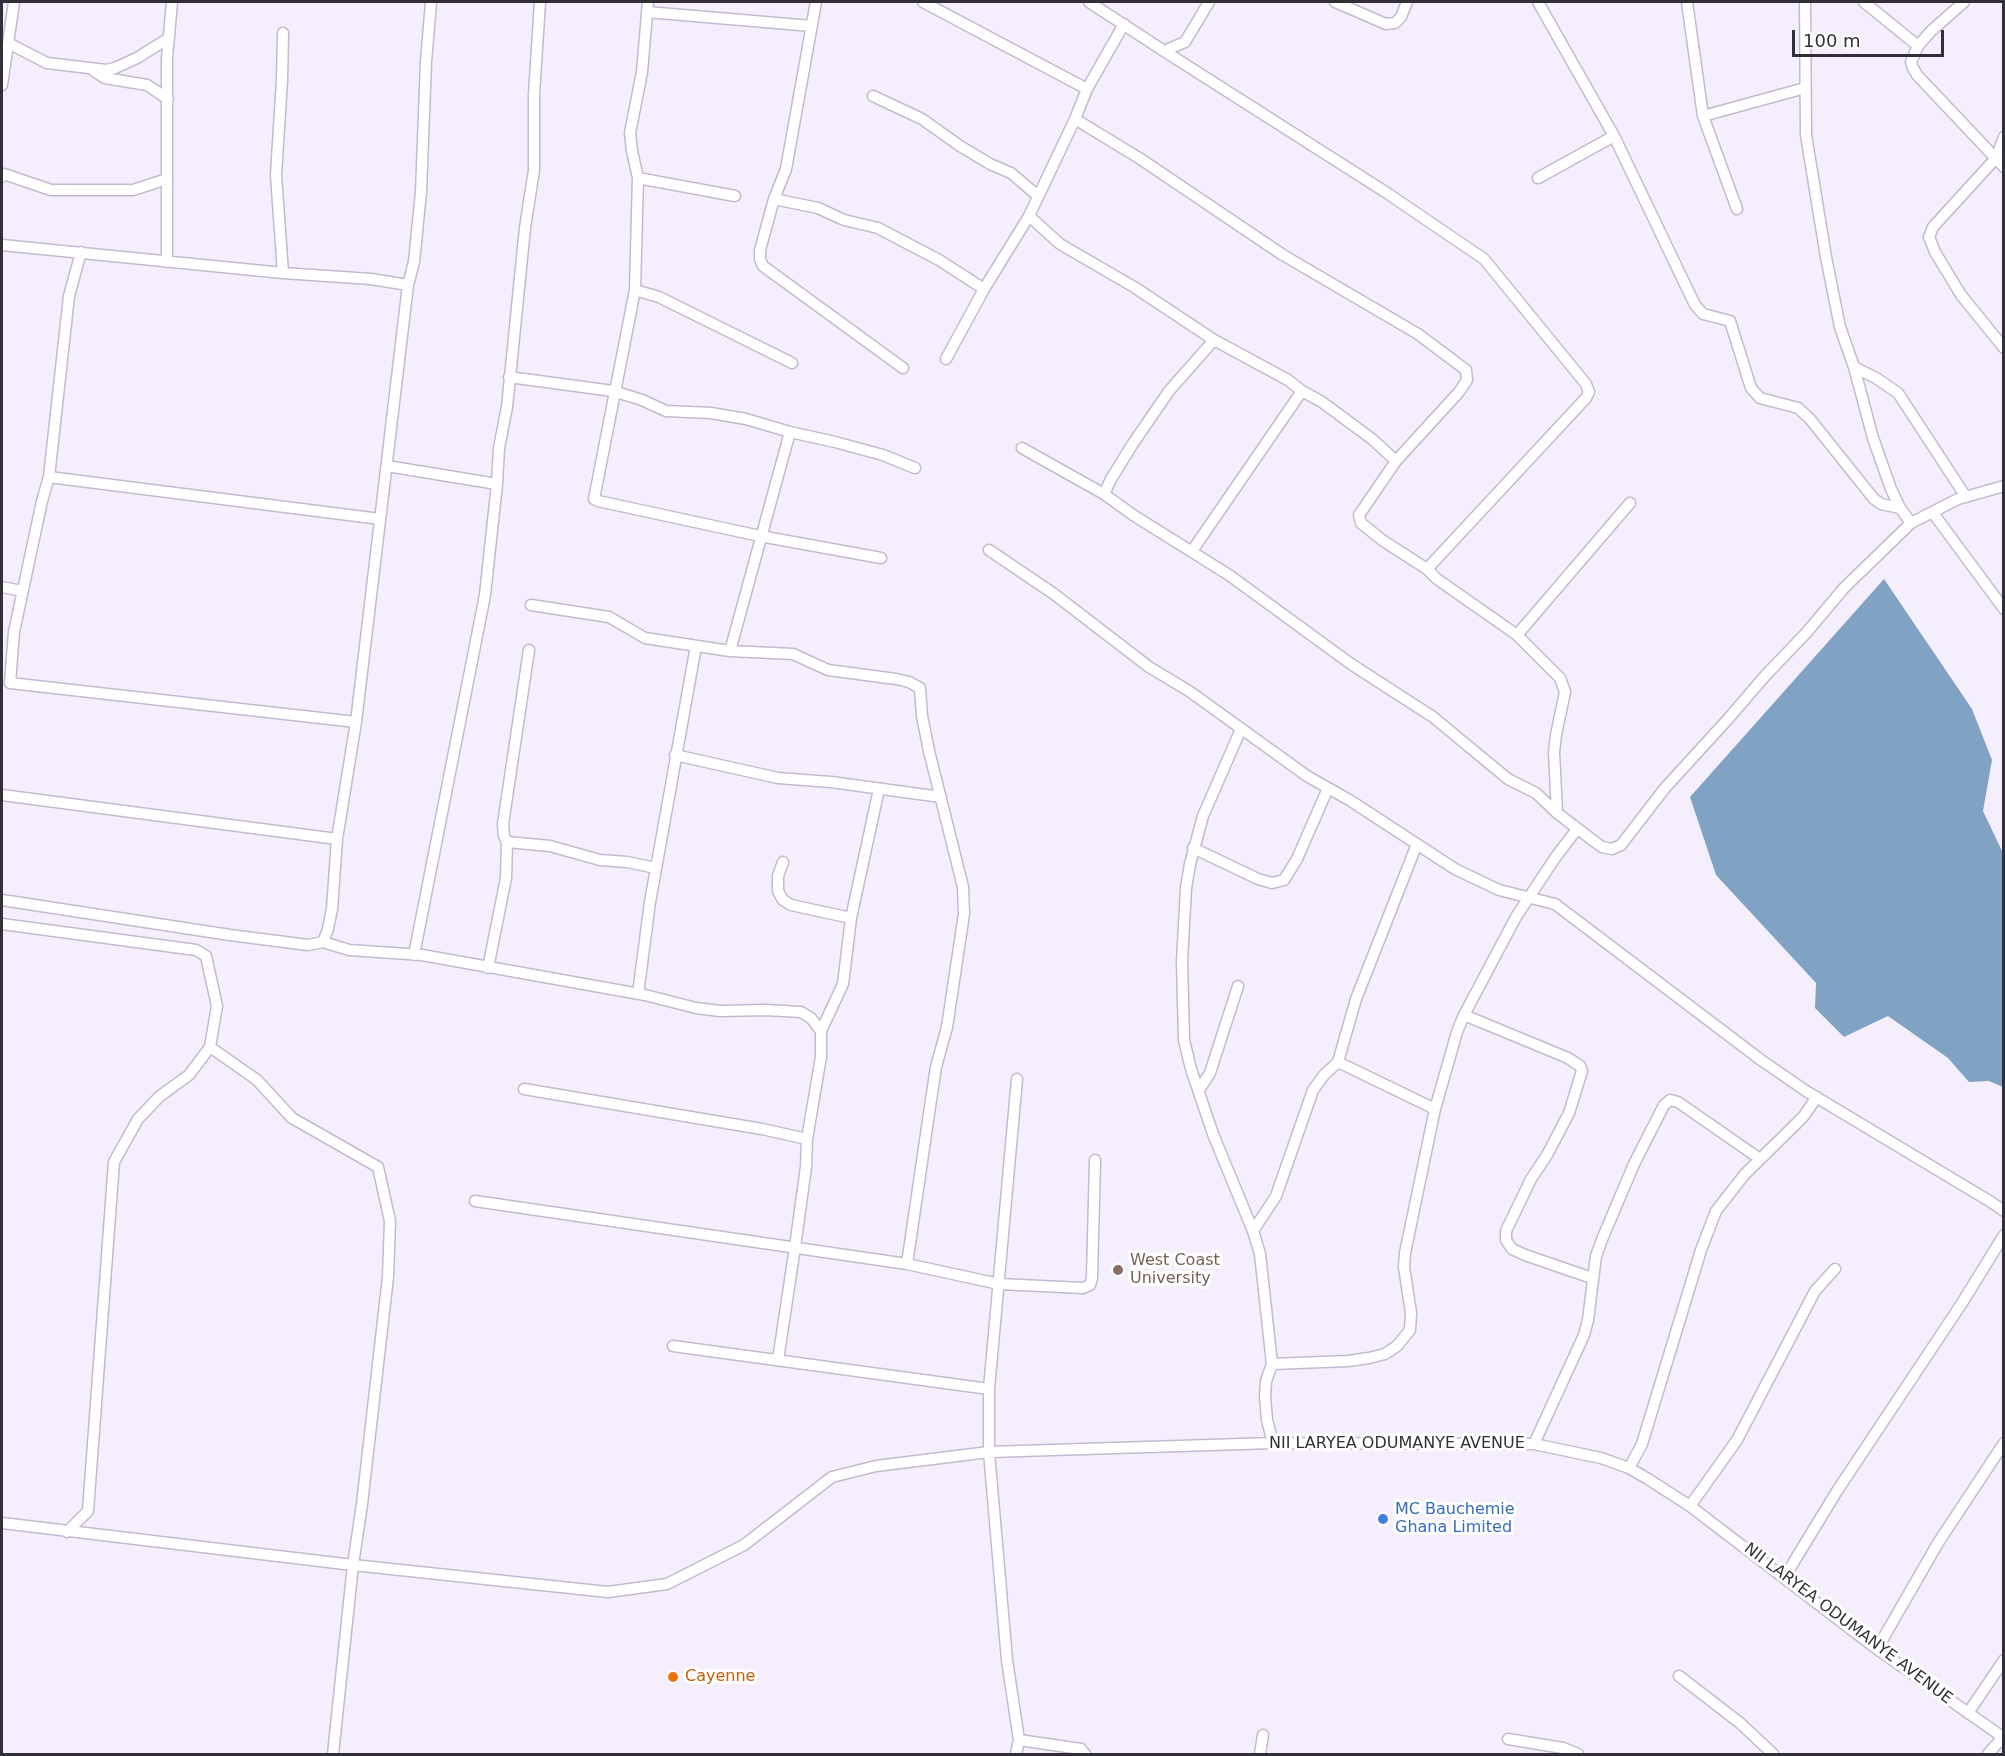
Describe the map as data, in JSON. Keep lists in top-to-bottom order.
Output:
{
  "streets": {
    "street": ["NII LARYEA ODUMANYE AVENUE"]
  },
  "places": ["West Coast University", "MC Bauchemie Ghana Limited", "Cayenne"],
  "scale_bar": "100 m"
}
